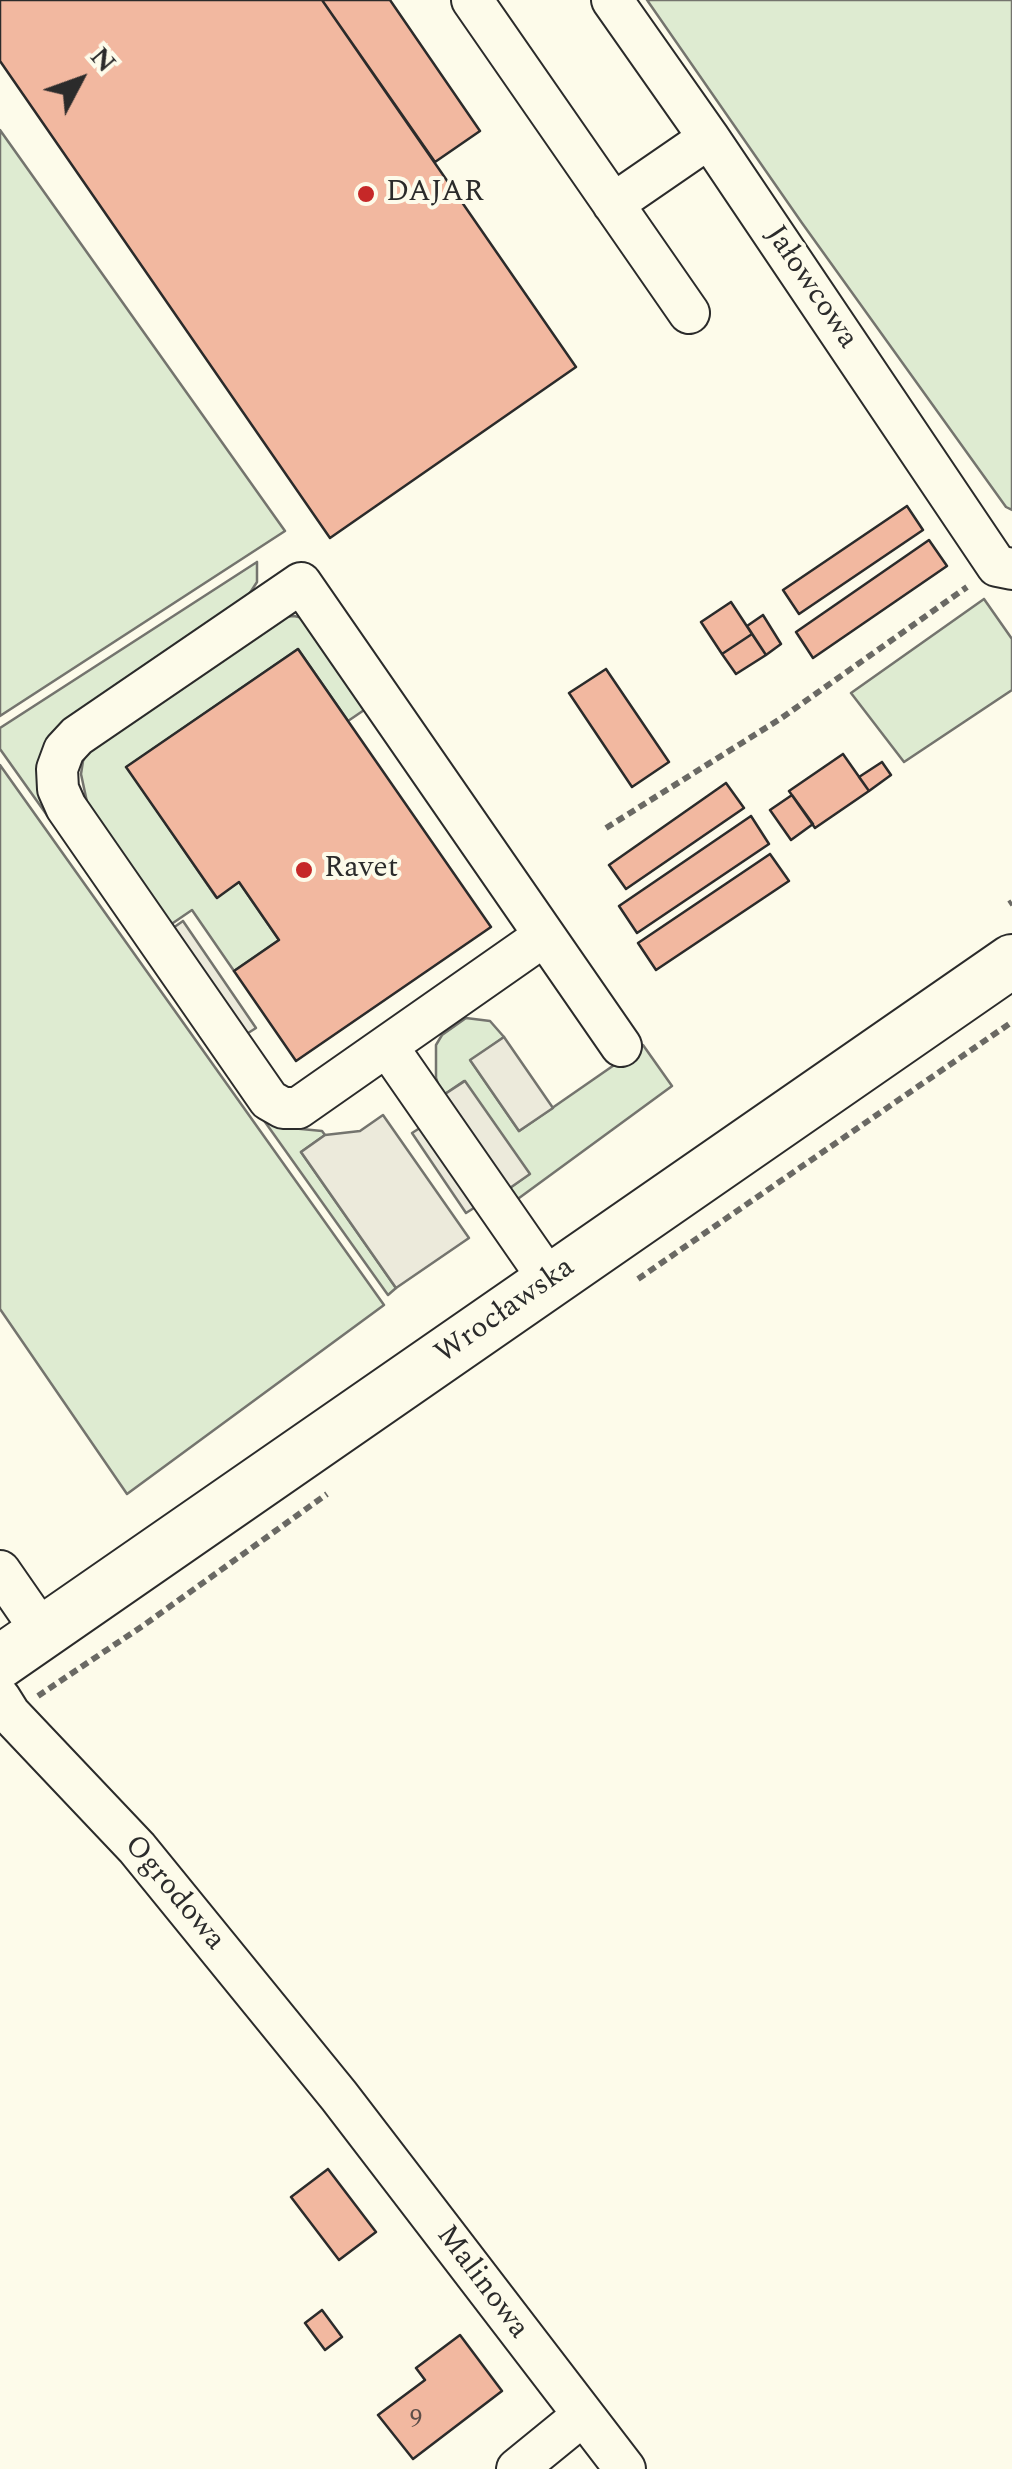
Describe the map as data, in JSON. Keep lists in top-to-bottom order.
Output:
{
  "streets": {
    "main road": ["Wrocławska"],
    "street": ["Jałowcowa", "Ogrodowa", "Malinowa"]
  },
  "crossings": [
    ["Ogrodowa", "Malinowa"]
  ],
  "places": ["DAJAR", "Ravet"],
  "house_numbers": ["9"],
  "north": "top right"
}
